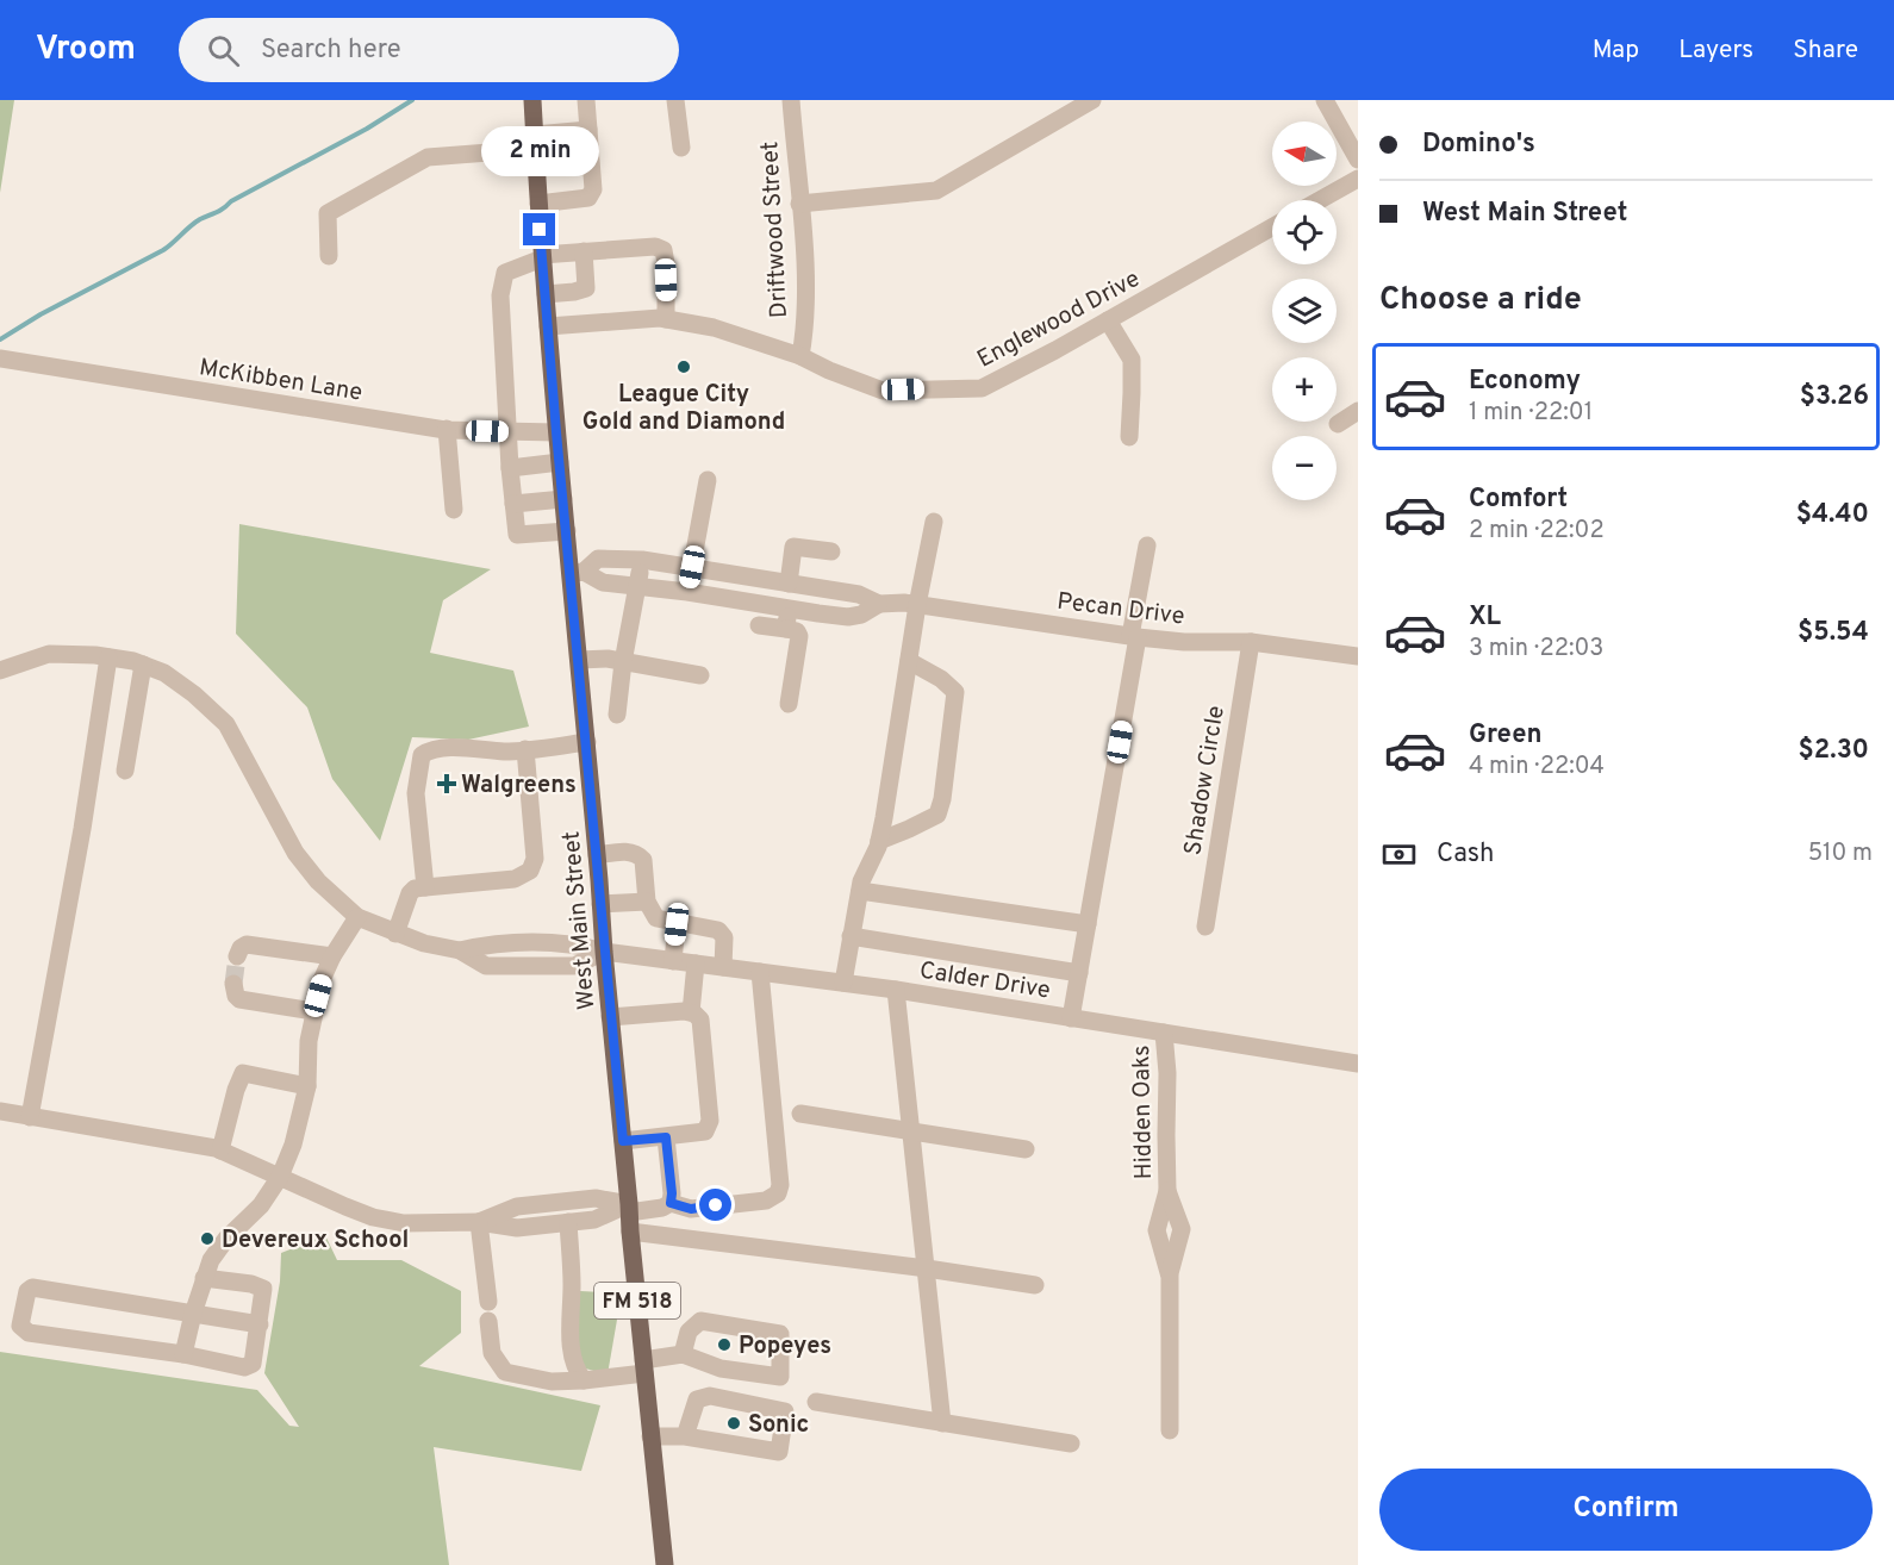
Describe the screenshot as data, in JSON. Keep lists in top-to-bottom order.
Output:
{
  "streets": {
    "main road": ["West Main Street", "FM 518"],
    "street": [
      "Driftwood Street",
      "Englewood Drive",
      "McKibben Lane",
      "Pecan Drive",
      "Shadow Circle",
      "Calder Drive",
      "Hidden Oaks"
    ]
  },
  "crossings": [
    ["Driftwood Street", "Englewood Drive"],
    ["Englewood Drive", "West Main Street"],
    ["McKibben Lane", "West Main Street"],
    ["Pecan Drive", "Shadow Circle"],
    ["Pecan Drive", "West Main Street"],
    ["West Main Street", "Calder Drive"],
    ["Calder Drive", "Hidden Oaks"]
  ],
  "places": {
    "other": [
      "League City Gold and Diamond",
      "Devereux School",
      "Popeyes",
      "Sonic"
    ],
    "health": ["Walgreens"]
  },
  "north": "left",
  "page": {
    "header": "Vroom",
    "search": "Search here",
    "nav": ["Map", "Layers", "Share"],
    "banner": ["Domino's", "West Main Street"],
    "map_buttons": ["+", "−"],
    "bubble": "2 min",
    "heading": "Choose a ride",
    "list": [
      {
        "name": "Economy",
        "note": "1 min · 22:01",
        "value": "$3.26"
      },
      {
        "name": "Comfort",
        "note": "2 min · 22:02",
        "value": "$4.40"
      },
      {
        "name": "XL",
        "note": "3 min · 22:03",
        "value": "$5.54"
      },
      {
        "name": "Green",
        "note": "4 min · 22:04",
        "value": "$2.30"
      }
    ],
    "pay": ["Cash", "510 m"],
    "buttons": "Confirm"
  }
}
